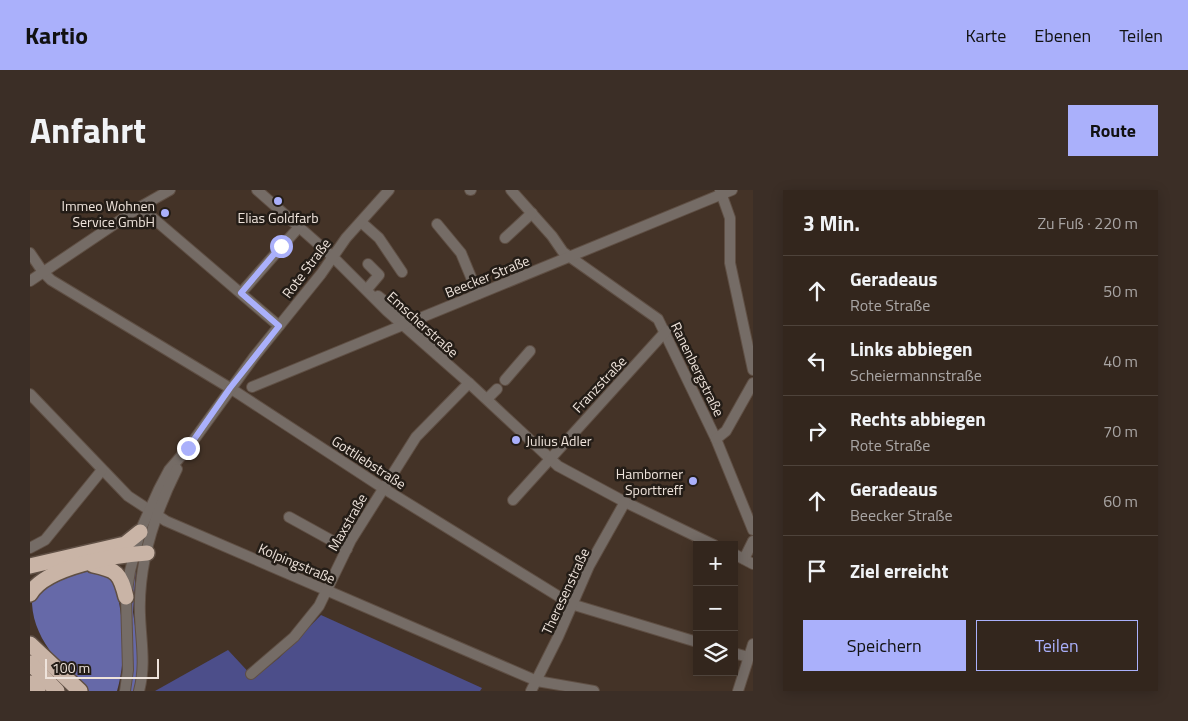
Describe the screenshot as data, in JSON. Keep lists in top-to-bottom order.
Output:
{
  "streets": {
    "street": [
      "Rote Straße",
      "Beecker Straße",
      "Emscherstraße",
      "Ranenbergstraße",
      "Franzstraße",
      "Gottliebstraße",
      "Maxstraße",
      "Kolpingstraße",
      "Theresenstraße"
    ]
  },
  "crossings": [
    ["Rote Straße", "Emscherstraße"],
    ["Rote Straße", "Gottliebstraße"],
    ["Beecker Straße", "Emscherstraße"],
    ["Beecker Straße", "Ranenbergstraße"],
    ["Emscherstraße", "Franzstraße"],
    ["Emscherstraße", "Maxstraße"],
    ["Emscherstraße", "Theresenstraße"],
    ["Ranenbergstraße", "Franzstraße"],
    ["Gottliebstraße", "Maxstraße"],
    ["Gottliebstraße", "Theresenstraße"],
    ["Maxstraße", "Kolpingstraße"],
    ["Kolpingstraße", "Theresenstraße"]
  ],
  "places": [
    "Elias Goldfarb",
    "Immeo Wohnen Service GmbH",
    "Julius Adler",
    "Hamborner Sporttreff"
  ],
  "scale_bar": "100 m",
  "page": {
    "header": "Kartio",
    "nav": ["Karte", "Ebenen", "Teilen"],
    "title": "Anfahrt",
    "buttons": [
      "Route",
      ["Speichern", "Teilen"]
    ],
    "heading": ["3 Min.", "Zu Fuß · 220 m"],
    "list": [
      ["Geradeaus", "Rote Straße", "50 m"],
      ["Links abbiegen", "Scheiermannstraße", "40 m"],
      ["Rechts abbiegen", "Rote Straße", "70 m"],
      ["Geradeaus", "Beecker Straße", "60 m"],
      "Ziel erreicht"
    ],
    "map_buttons": ["+", "−"],
    "scale": "100 m"
  }
}
